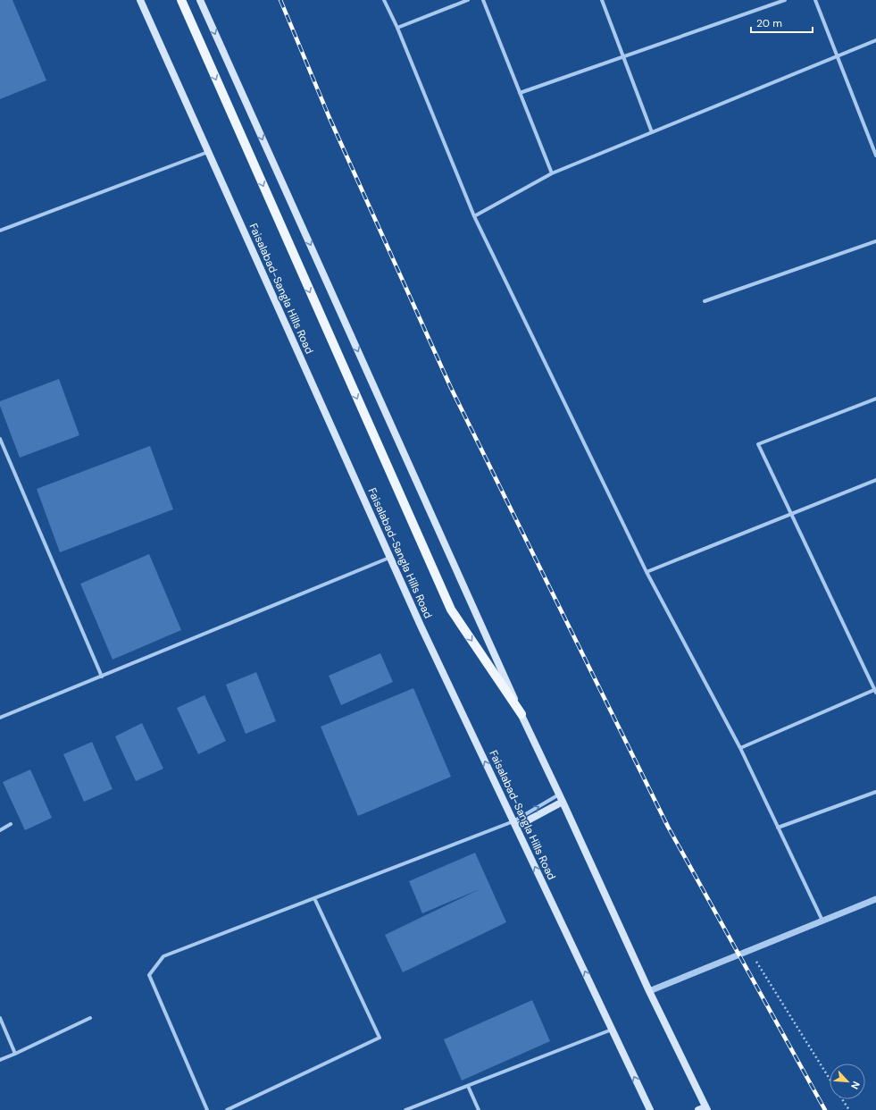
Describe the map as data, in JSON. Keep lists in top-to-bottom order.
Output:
{
  "streets": {
    "main road": ["Faisalabad-Sangla Hills Road"]
  },
  "scale_bar": "20 m",
  "north": "bottom right"
}
